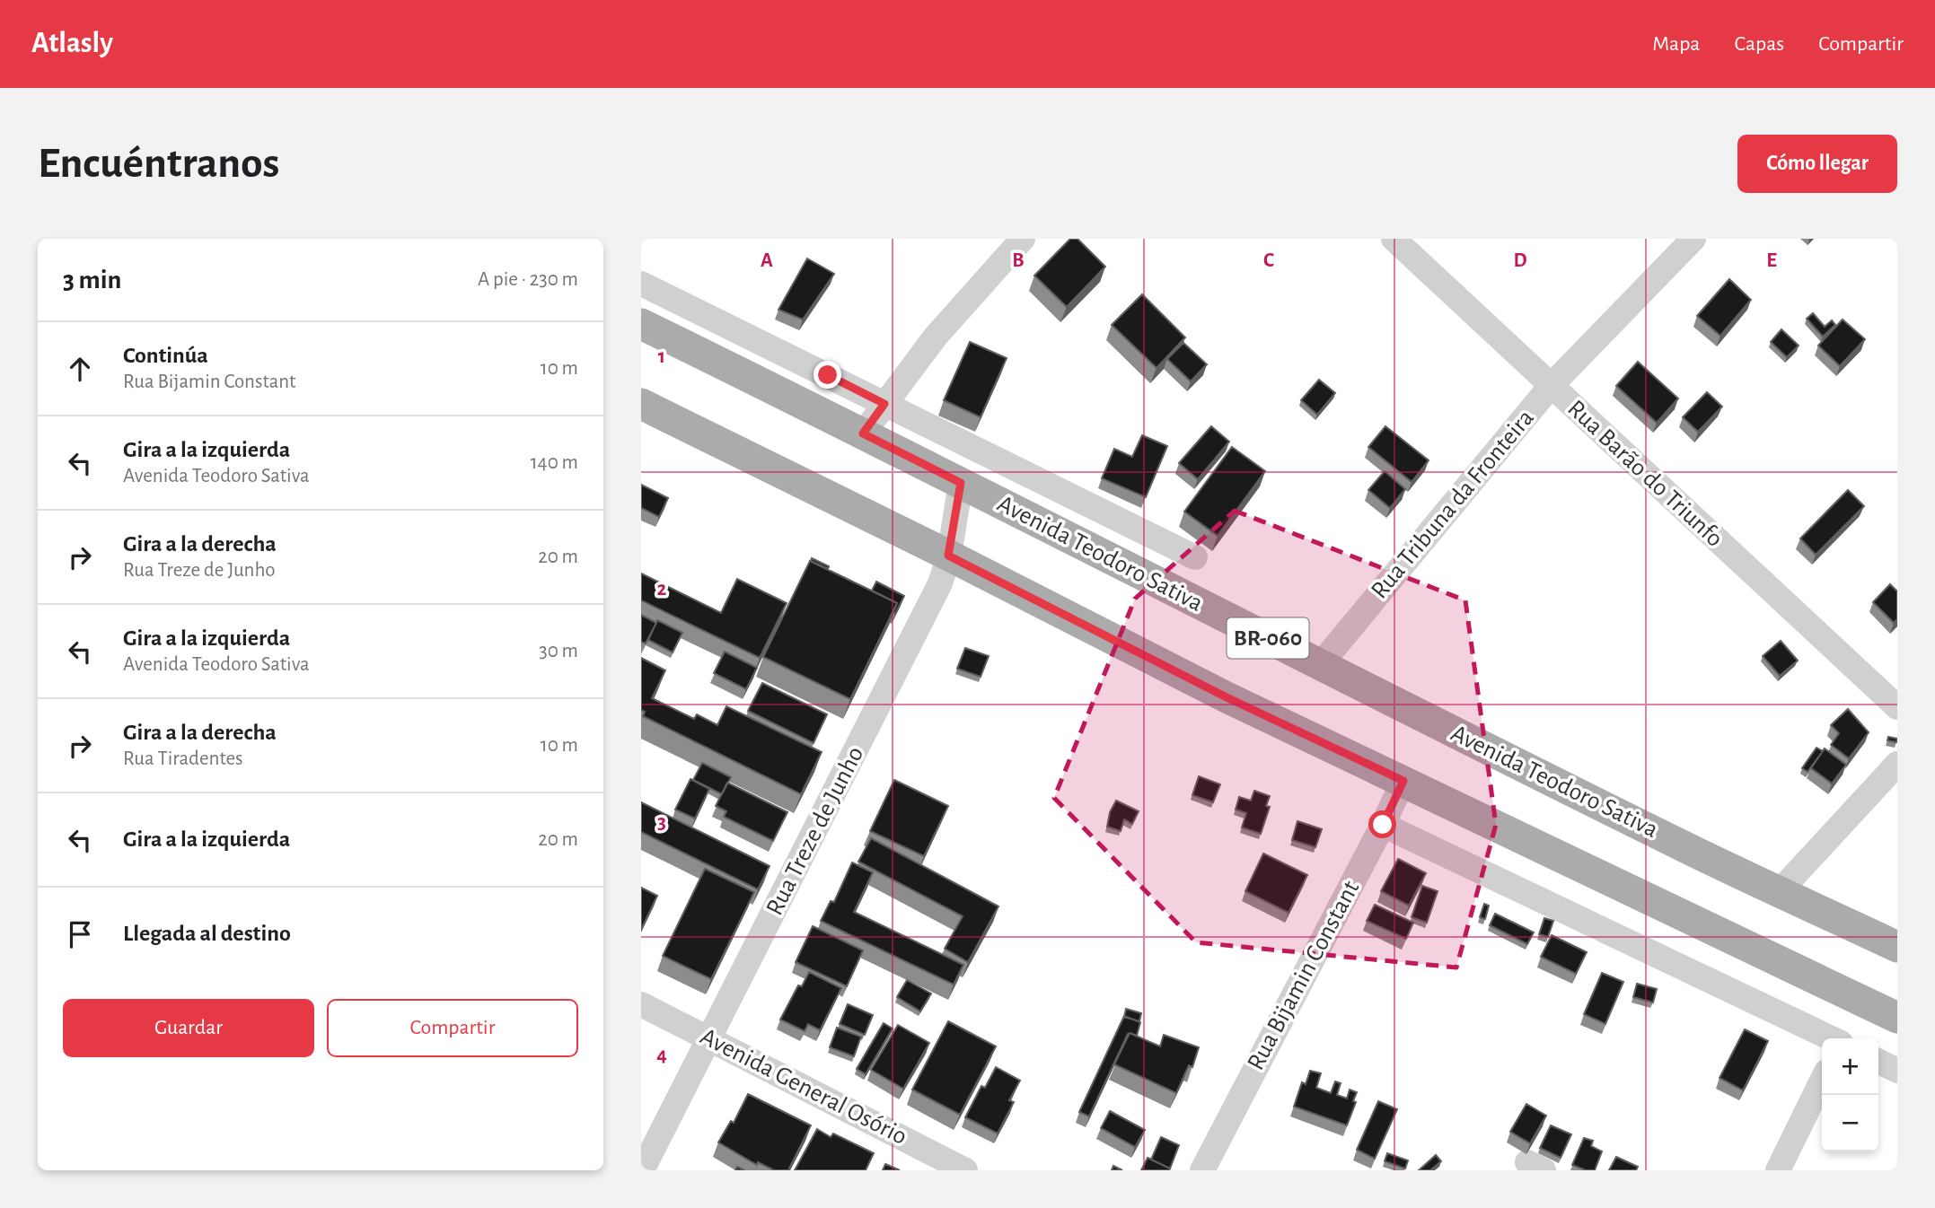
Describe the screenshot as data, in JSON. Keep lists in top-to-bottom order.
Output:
{
  "streets": {
    "main road": ["Avenida Teodoro Sativa", "BR-060"],
    "street": [
      "Rua Barão do Triunfo",
      "Rua Tribuna da Fronteira",
      "Rua Treze de Junho",
      "Rua Bijamin Constant",
      "Avenida General Osório"
    ]
  },
  "crossings": [
    ["Rua Barão do Triunfo", "Rua Tribuna da Fronteira"],
    ["Rua Tribuna da Fronteira", "Avenida Teodoro Sativa"],
    ["Avenida Teodoro Sativa", "Rua Treze de Junho"],
    ["BR-060", "Rua Treze de Junho"],
    ["BR-060", "Rua Bijamin Constant"],
    ["Rua Treze de Junho", "Avenida General Osório"]
  ],
  "page": {
    "header": "Atlasly",
    "nav": ["Mapa", "Capas", "Compartir"],
    "buttons": [
      "Cómo llegar",
      ["Guardar", "Compartir"]
    ],
    "title": "Encuéntranos",
    "heading": ["3 min", "A pie · 230 m"],
    "list": [
      ["Continúa", "Rua Bijamin Constant", "10 m"],
      ["Gira a la izquierda", "Avenida Teodoro Sativa", "140 m"],
      ["Gira a la derecha", "Rua Treze de Junho", "20 m"],
      ["Gira a la izquierda", "Avenida Teodoro Sativa", "30 m"],
      ["Gira a la derecha", "Rua Tiradentes", "10 m"],
      ["Gira a la izquierda", "20 m"],
      "Llegada al destino"
    ],
    "map_buttons": ["+", "−"]
  },
  "grid": {
    "columns": [
      "A",
      "B",
      "C",
      "D",
      "E"
    ],
    "rows": [
      "1",
      "2",
      "3",
      "4"
    ]
  }
}
